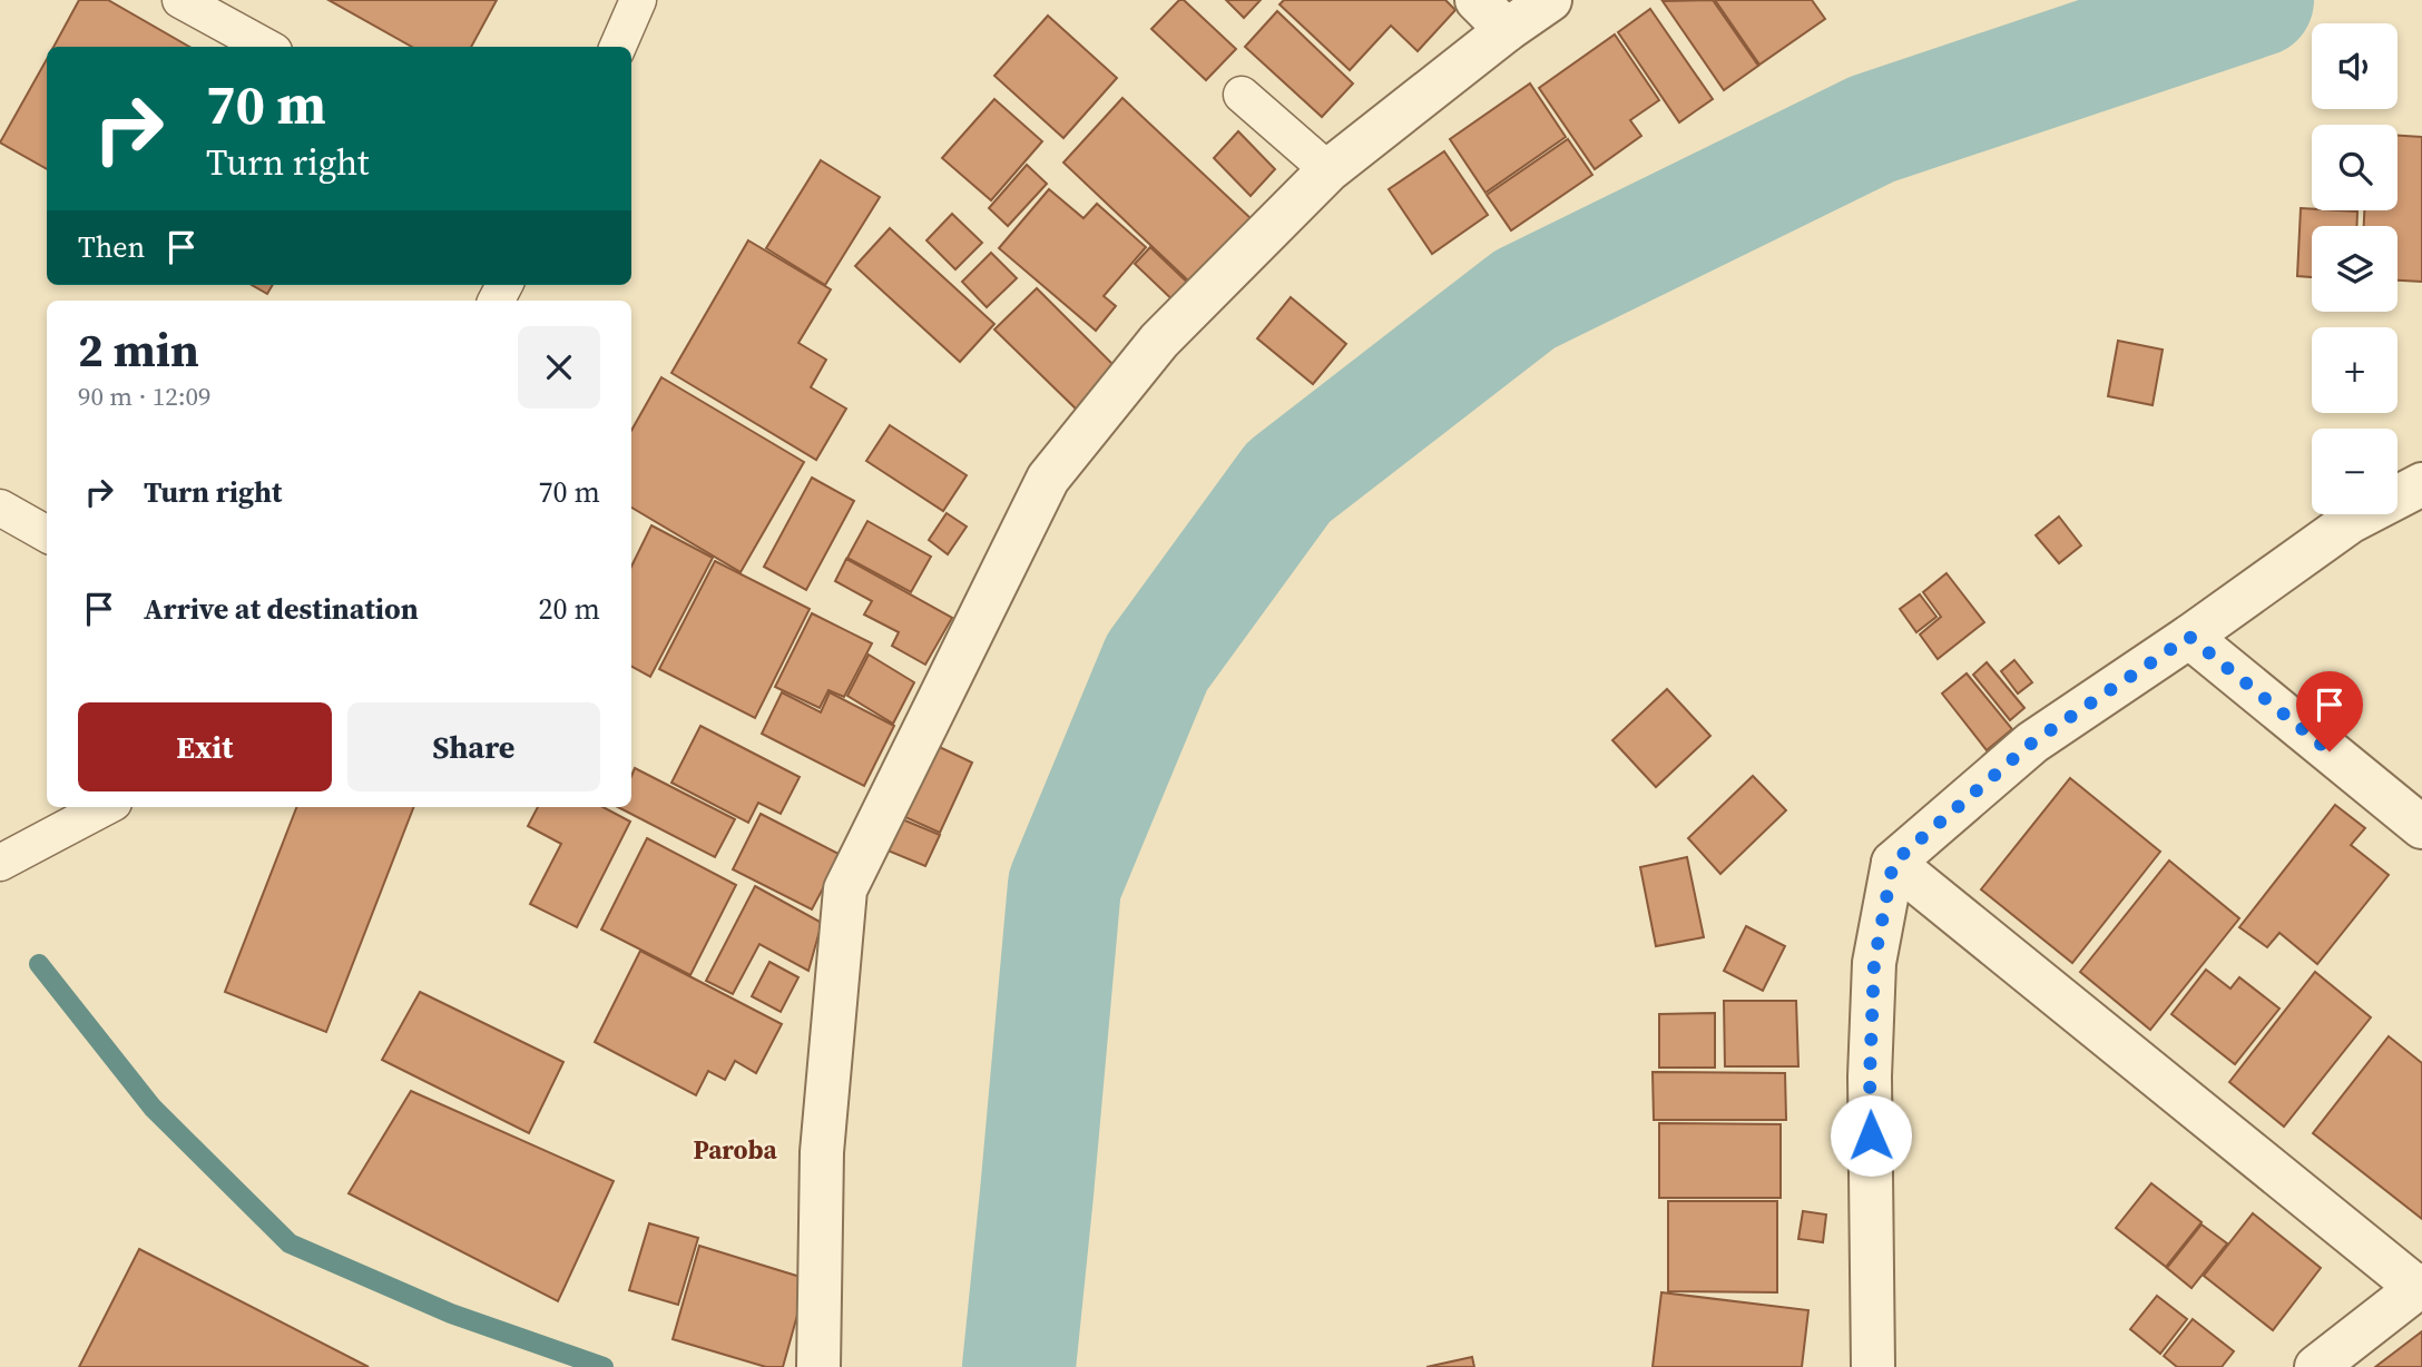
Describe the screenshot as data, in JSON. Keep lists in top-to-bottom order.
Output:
{
  "districts": ["Paroba"],
  "page": {
    "map_buttons": ["+", "−"],
    "turn": ["70 m", "Turn right"],
    "then": "Then",
    "heading": ["2 min", "90 m · 12:09"],
    "list": [
      {
        "name": "Turn right",
        "value": "70 m"
      },
      {
        "name": "Arrive at destination",
        "value": "20 m"
      }
    ],
    "buttons": ["Exit", "Share"]
  }
}
